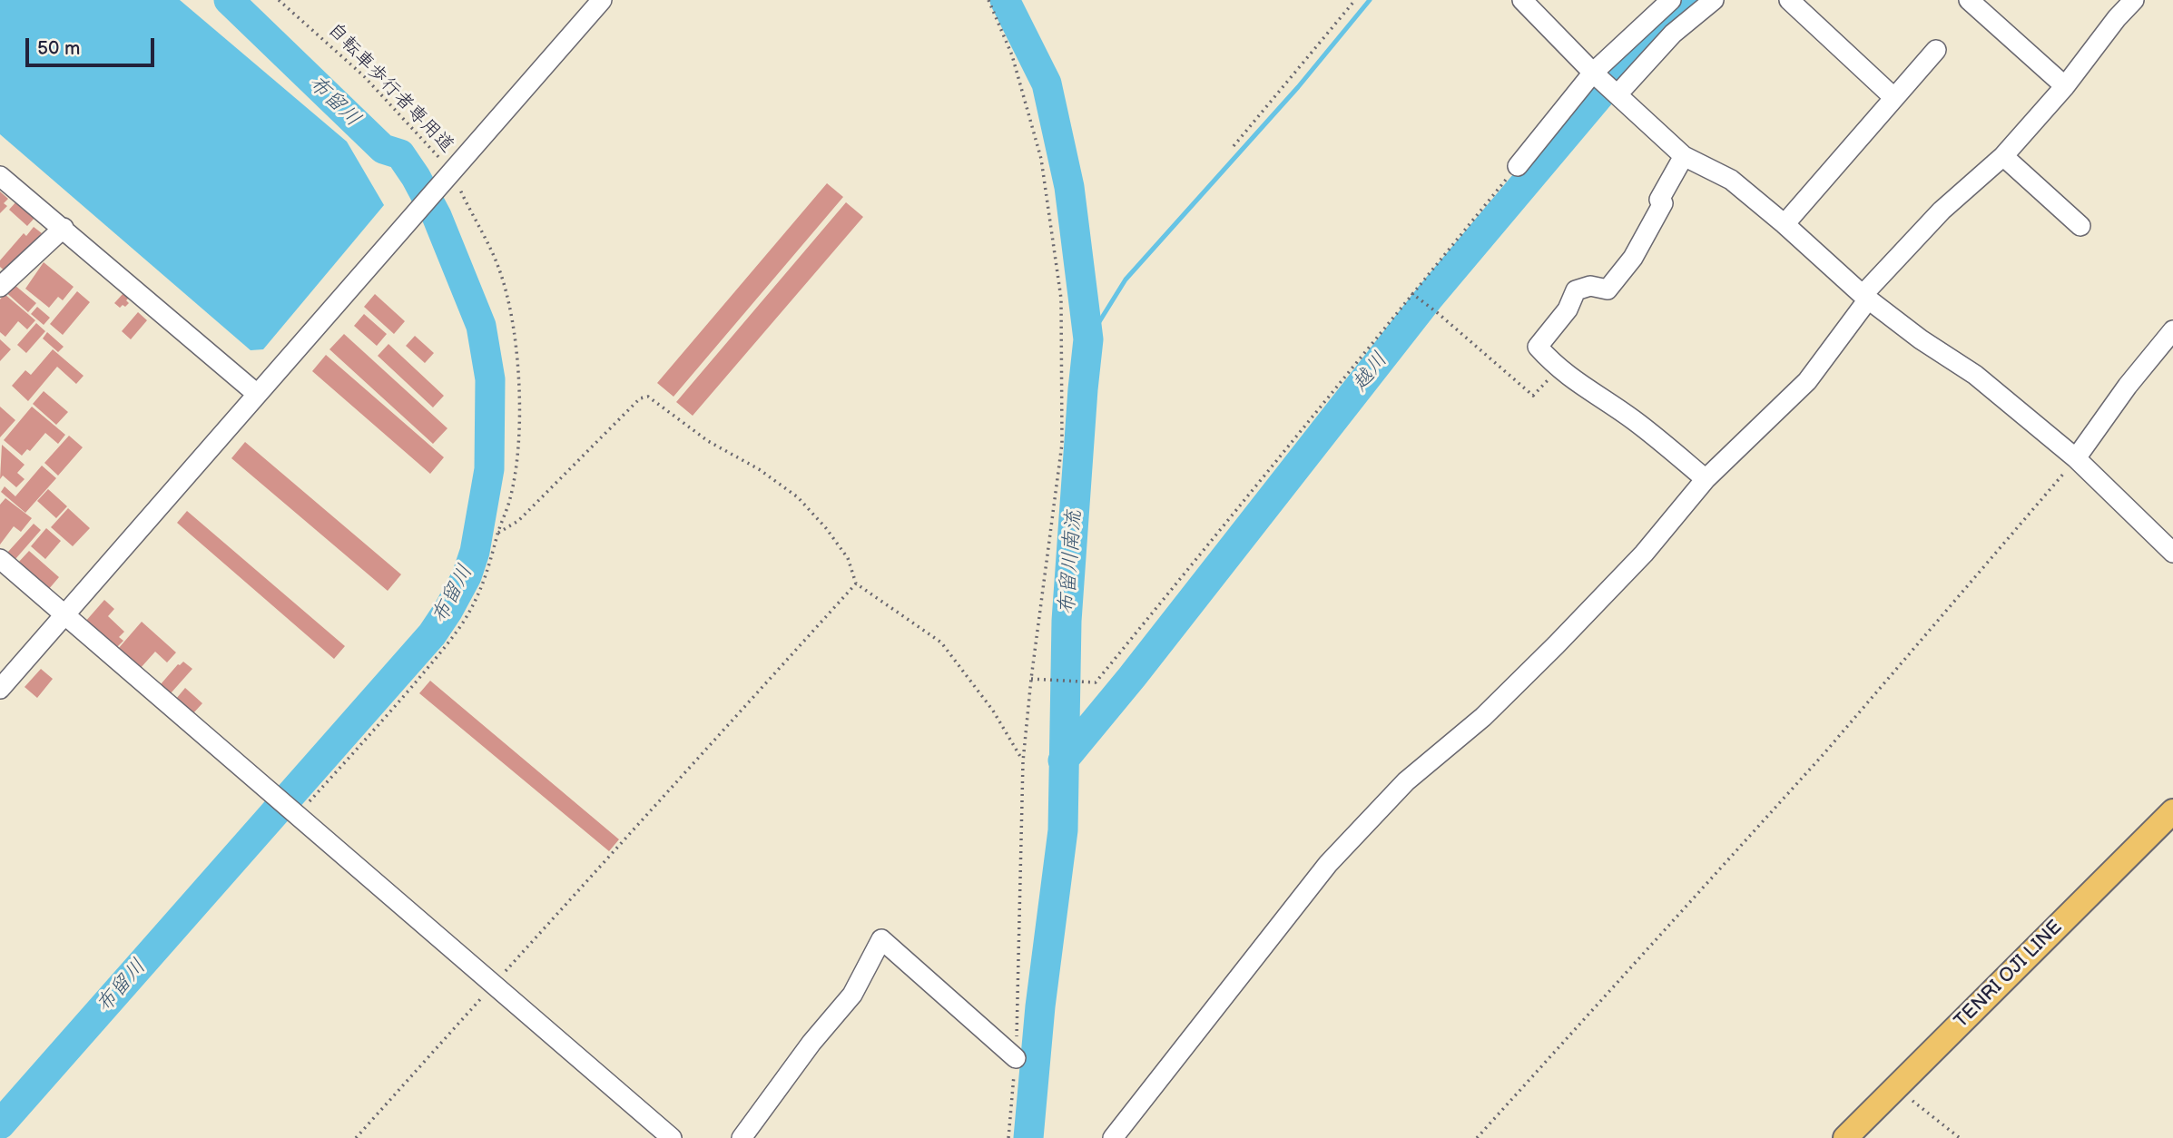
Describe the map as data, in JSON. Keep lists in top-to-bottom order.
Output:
{
  "streets": {
    "main road": ["TENRI OJI LINE"],
    "path": ["自転車歩行者専用道"]
  },
  "water": ["布留川", "越川", "布留川南流"],
  "scale_bar": "50 m"
}
